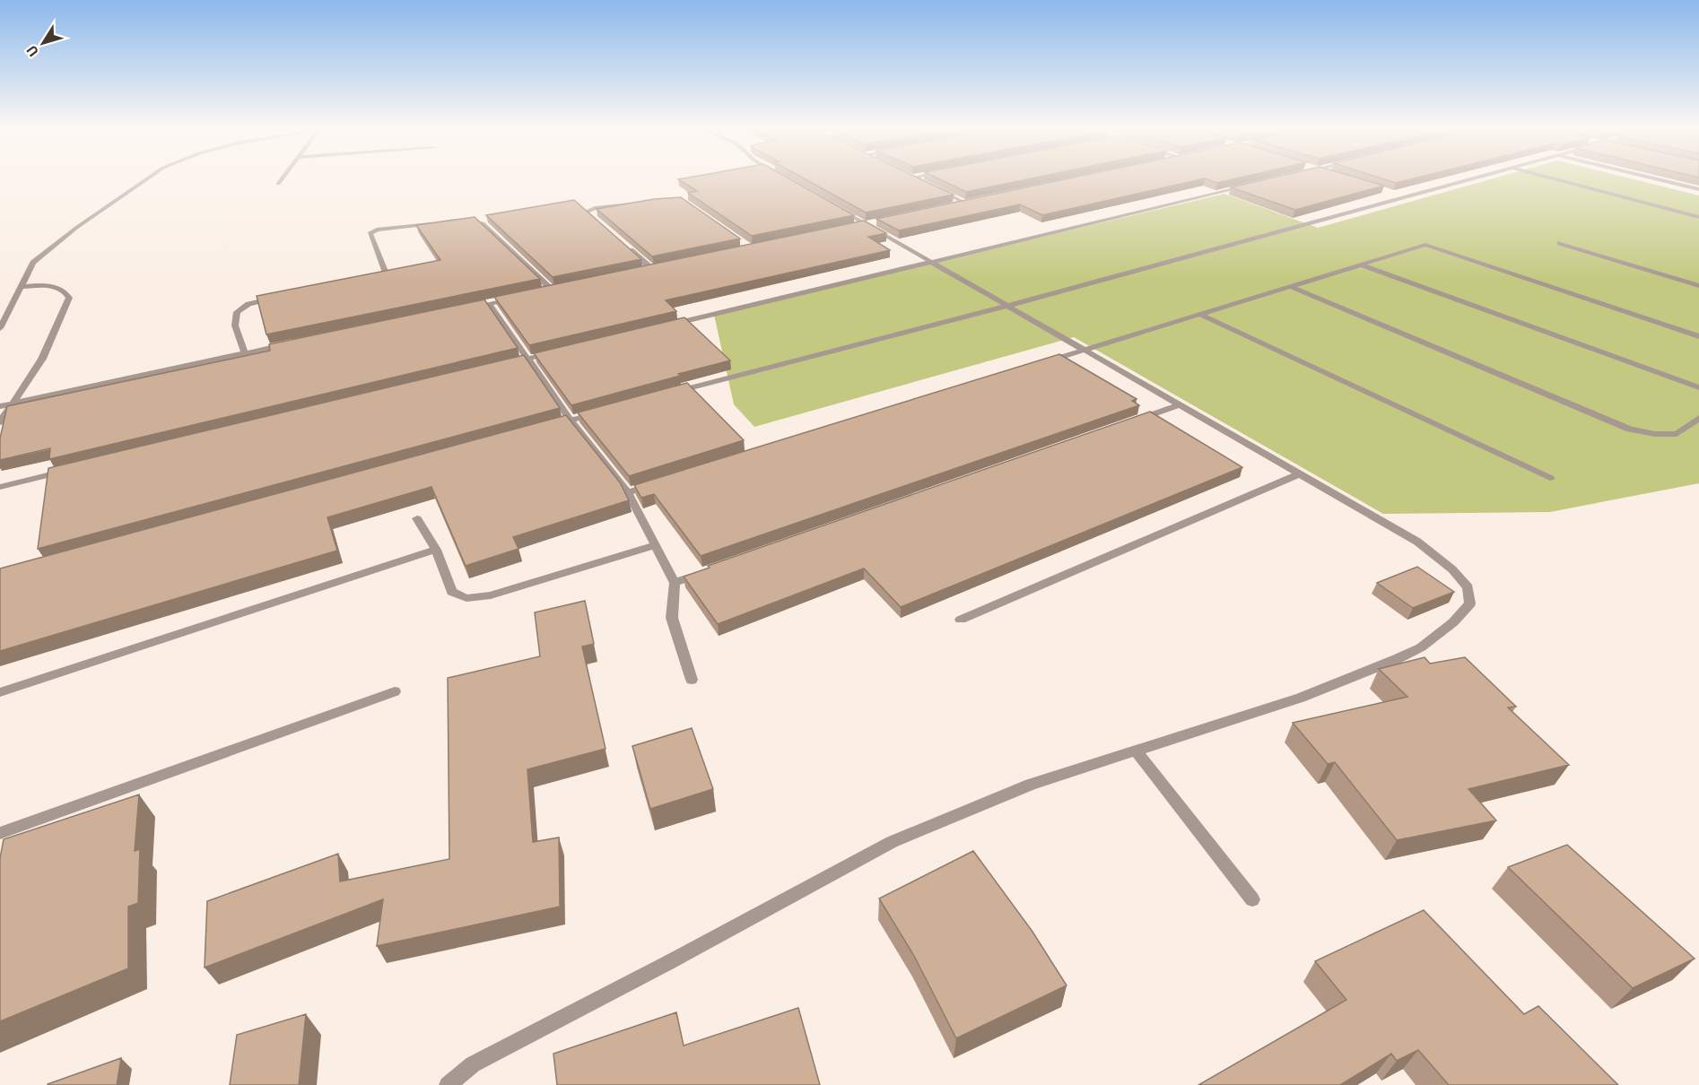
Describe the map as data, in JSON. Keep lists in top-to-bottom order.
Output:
{
  "north": "bottom left"
}
